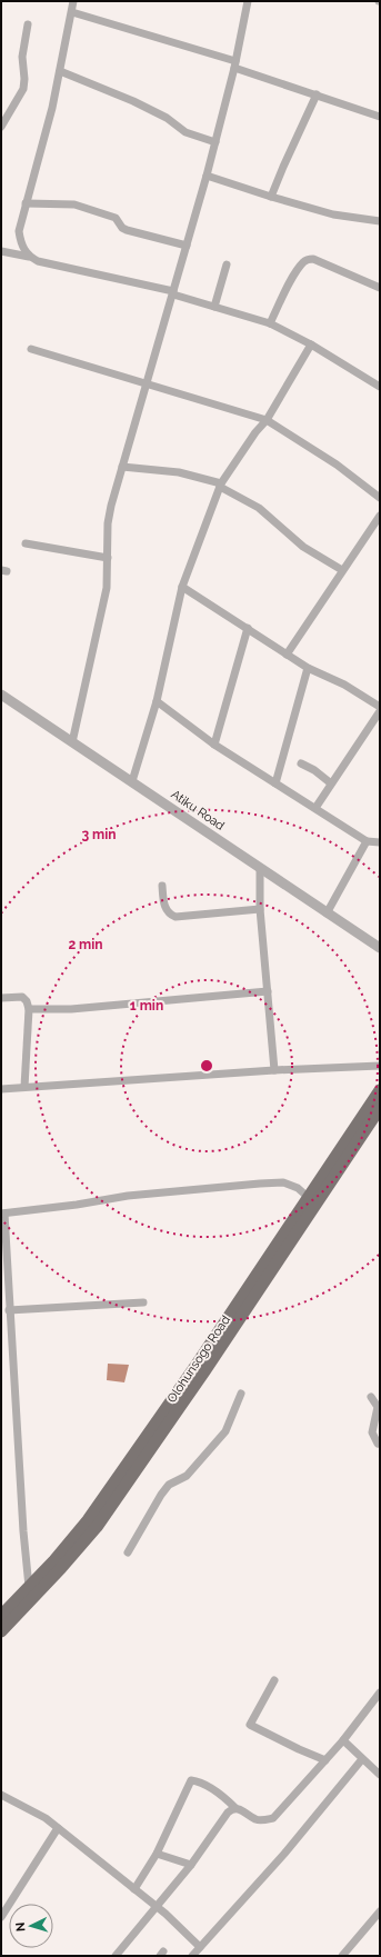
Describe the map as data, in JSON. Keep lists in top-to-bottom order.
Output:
{
  "streets": {
    "main road": ["Olohunsogo Road"],
    "street": ["Atiku Road"]
  },
  "north": "left",
  "rings": ["3 min", "2 min", "1 min"]
}
